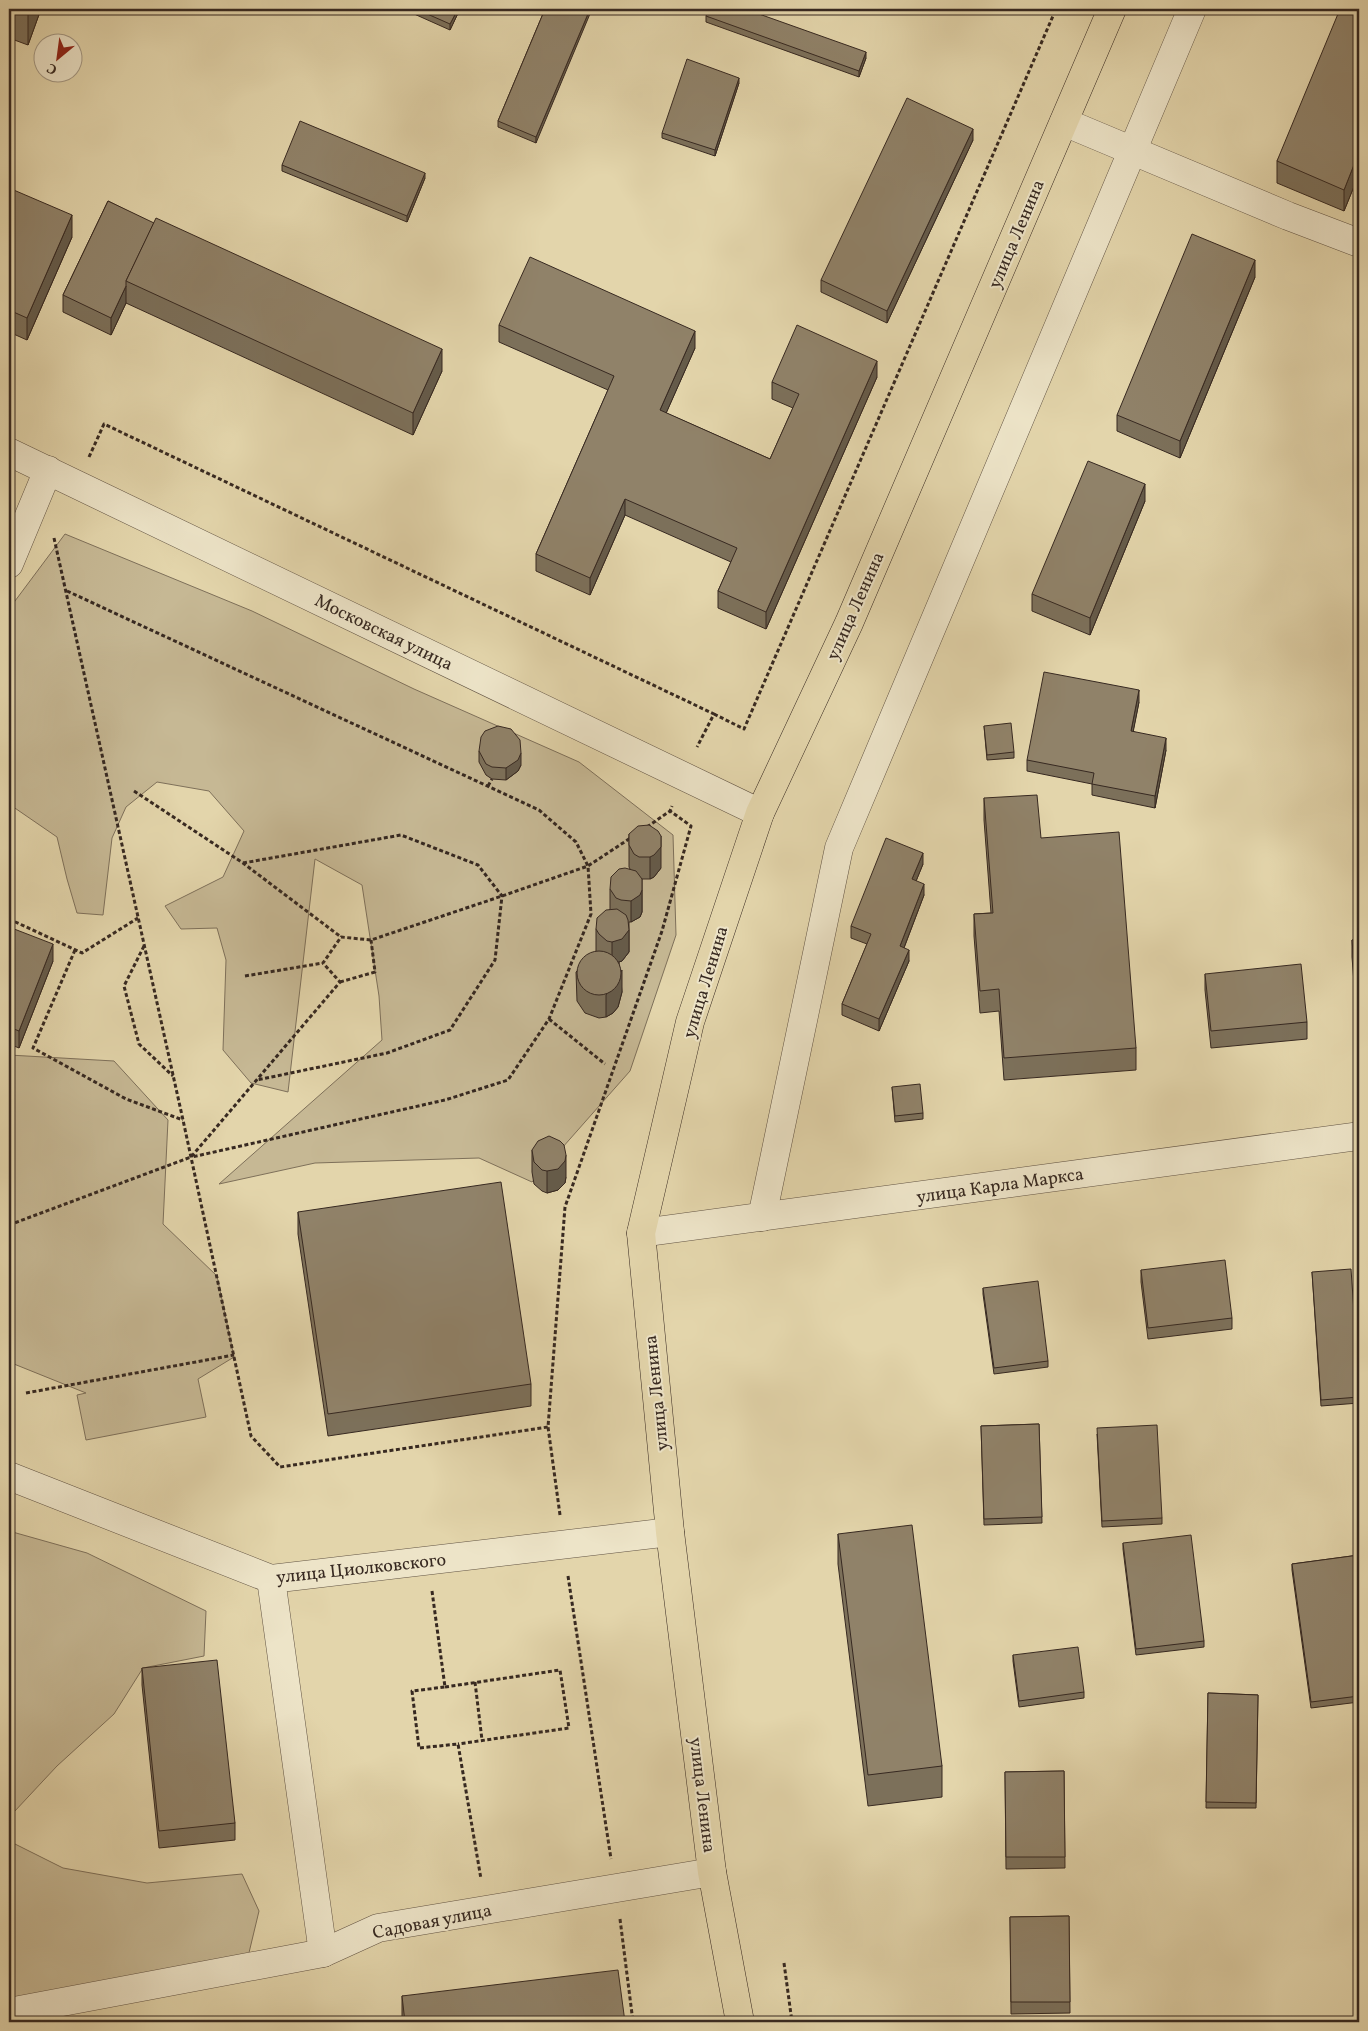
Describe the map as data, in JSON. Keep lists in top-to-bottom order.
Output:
{
  "streets": {
    "main road": ["улица Ленина"],
    "street": [
      "Московская улица",
      "улица Карла Маркса",
      "улица Циолковского",
      "Садовая улица"
    ]
  },
  "crossings": [
    ["улица Ленина", "Московская улица"],
    ["улица Ленина", "улица Карла Маркса"],
    ["улица Ленина", "улица Циолковского"],
    ["улица Ленина", "Садовая улица"]
  ],
  "north": "bottom left"
}
